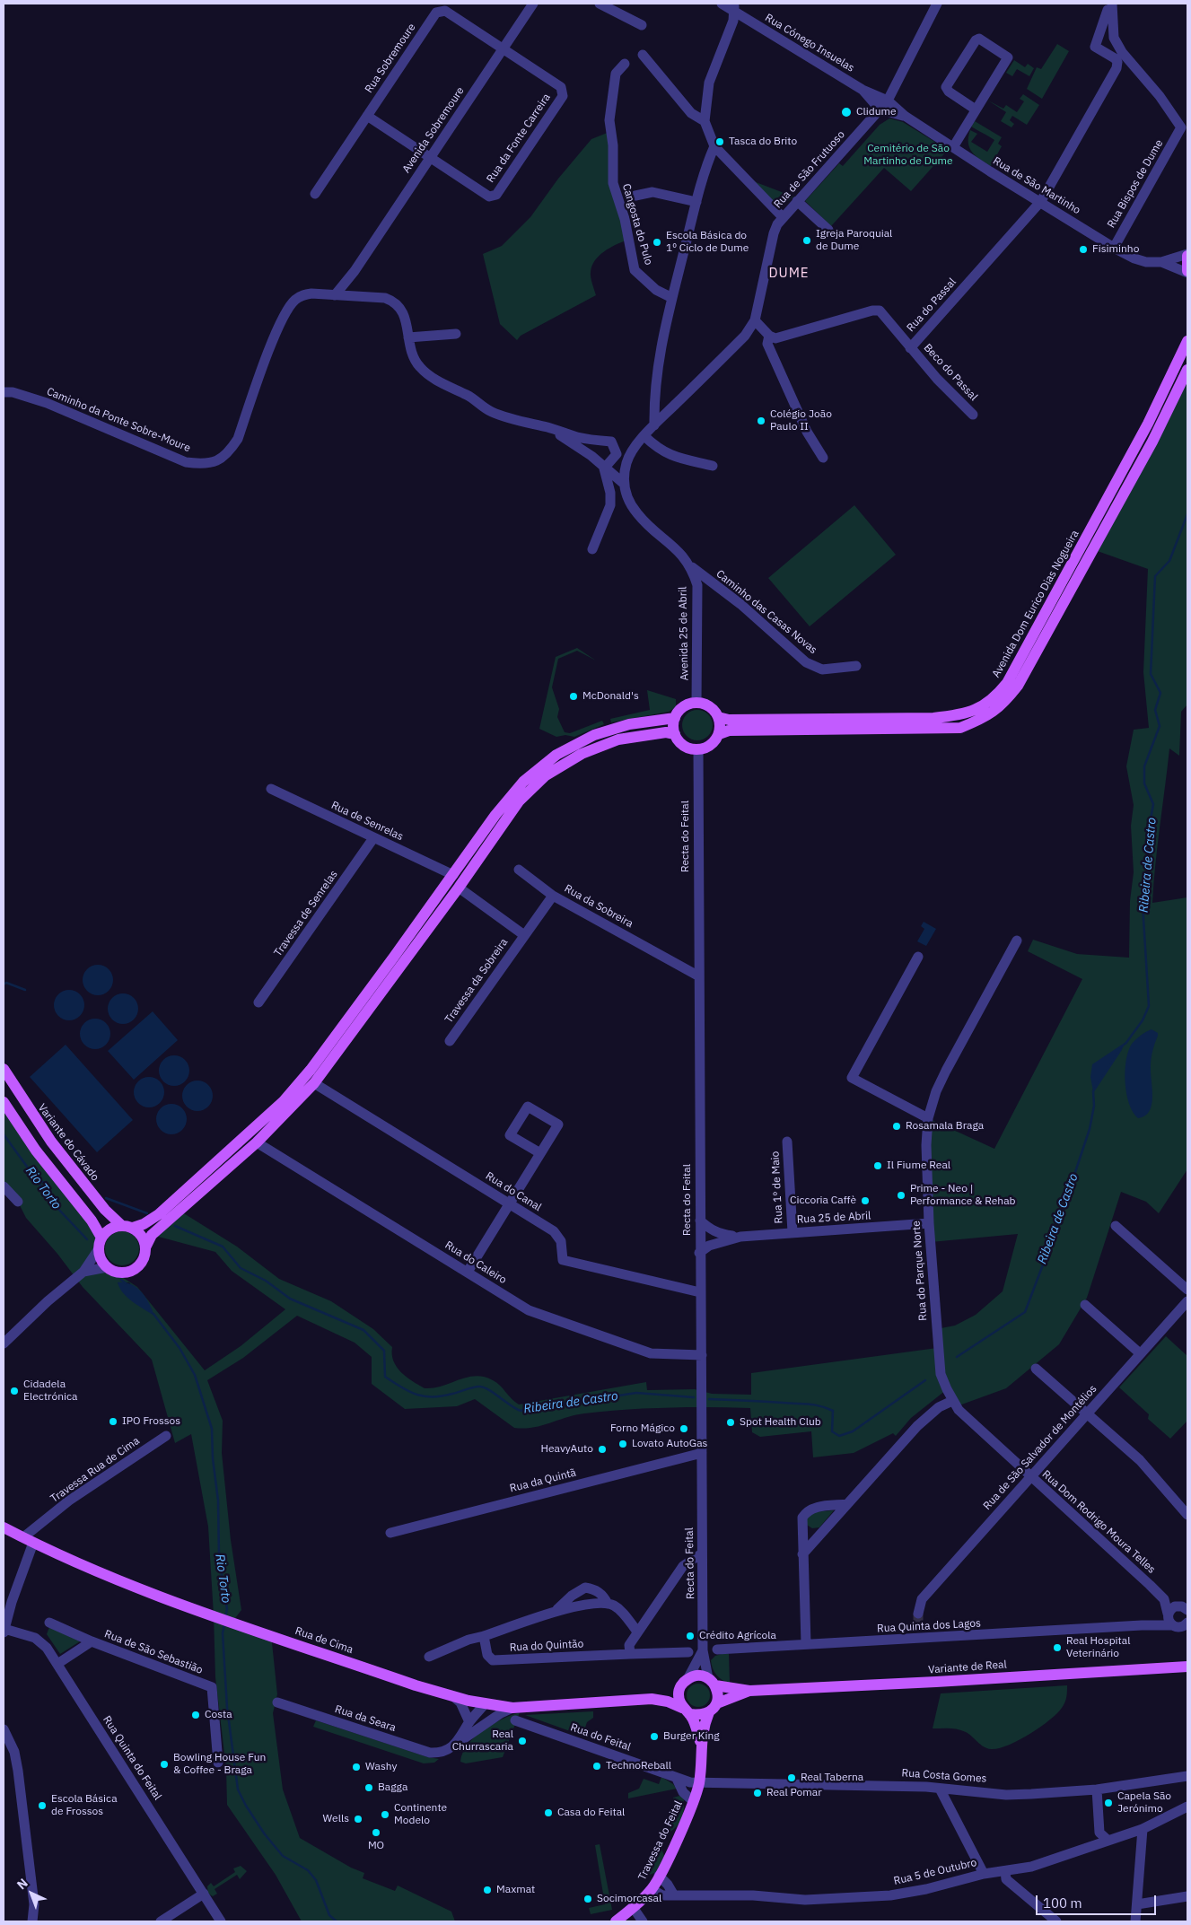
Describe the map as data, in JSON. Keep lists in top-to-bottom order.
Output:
{
  "streets": {
    "main road": [
      "Avenida Dom Eurico Dias Nogueira",
      "Recta do Feital",
      "Variante do Cávado",
      "Rua de Cima",
      "Variante de Real",
      "Travessa do Feital"
    ],
    "street": [
      "Rua Cónego Insuelas",
      "Rua Sobremoure",
      "Avenida Sobremoure",
      "Rua da Fonte Carreira",
      "Rua de São Frutuoso",
      "Rua Bispos de Dume",
      "Rua de São Martinho",
      "Cangosta do Pulo",
      "Rua do Passal",
      "Beco do Passal",
      "Caminho da Ponte Sobre-Moure",
      "Caminho das Casas Novas",
      "Avenida 25 de Abril",
      "Rua de Senrelas",
      "Rua da Sobreira",
      "Travessa de Senrelas",
      "Travessa da Sobreira",
      "Rua 1º de Maio",
      "Rua do Canal",
      "Rua 25 de Abril",
      "Rua do Caleiro",
      "Rua do Parque Norte",
      "Rua de São Salvador de Montélios",
      "Travessa Rua de Cima",
      "Rua da Quintã",
      "Rua Dom Rodrigo Moura Telles",
      "Rua Quinta dos Lagos",
      "Rua do Quintão",
      "Rua de São Sebastião",
      "Rua da Seara",
      "Rua do Feital",
      "Rua Quinta do Feital",
      "Rua Costa Gomes",
      "Rua 5 de Outubro"
    ]
  },
  "crossings": [
    ["Rua Cónego Insuelas", "Rua de São Frutuoso"],
    ["Rua Cónego Insuelas", "Rua de São Martinho"],
    ["Rua Sobremoure", "Avenida Sobremoure"],
    ["Rua Sobremoure", "Rua da Fonte Carreira"],
    ["Avenida Sobremoure", "Rua da Fonte Carreira"],
    ["Avenida Sobremoure", "Caminho da Ponte Sobre-Moure"],
    ["Rua de São Frutuoso", "Rua de São Martinho"],
    ["Rua de São Frutuoso", "Avenida 25 de Abril"],
    ["Rua Bispos de Dume", "Rua de São Martinho"],
    ["Rua Bispos de Dume", "Rua do Passal"],
    ["Rua de São Martinho", "Rua do Passal"],
    ["Rua do Passal", "Beco do Passal"],
    ["Avenida Dom Eurico Dias Nogueira", "Avenida 25 de Abril"],
    ["Avenida Dom Eurico Dias Nogueira", "Recta do Feital"],
    ["Caminho das Casas Novas", "Avenida 25 de Abril"],
    ["Avenida 25 de Abril", "Recta do Feital"],
    ["Rua de Senrelas", "Travessa de Senrelas"],
    ["Recta do Feital", "Rua da Sobreira"],
    ["Recta do Feital", "Rua do Canal"],
    ["Recta do Feital", "Rua 25 de Abril"],
    ["Recta do Feital", "Rua do Caleiro"],
    ["Recta do Feital", "Rua da Quintã"],
    ["Recta do Feital", "Rua de Cima"],
    ["Recta do Feital", "Variante de Real"],
    ["Recta do Feital", "Rua do Feital"],
    ["Recta do Feital", "Rua Costa Gomes"],
    ["Recta do Feital", "Travessa do Feital"],
    ["Rua da Sobreira", "Travessa da Sobreira"],
    ["Rua 1º de Maio", "Rua 25 de Abril"],
    ["Rua 25 de Abril", "Rua do Parque Norte"],
    ["Rua do Parque Norte", "Rua de São Salvador de Montélios"],
    ["Rua do Parque Norte", "Rua Dom Rodrigo Moura Telles"],
    ["Rua de São Salvador de Montélios", "Rua Dom Rodrigo Moura Telles"],
    ["Travessa Rua de Cima", "Rua de Cima"],
    ["Rua de Cima", "Variante de Real"],
    ["Rua de São Sebastião", "Rua Quinta do Feital"],
    ["Rua do Feital", "Rua Costa Gomes"],
    ["Rua do Feital", "Travessa do Feital"],
    ["Rua Costa Gomes", "Travessa do Feital"],
    ["Travessa do Feital", "Rua 5 de Outubro"]
  ],
  "districts": ["DUME"],
  "water": ["Ribeira de Castro", "Rio Torto"],
  "parks": ["Cemitério de São Martinho de Dume"],
  "places": [
    "Clidume",
    "Tasca do Brito",
    "Igreja Paroquial de Dume",
    "Escola Básica do 1º Ciclo de Dume",
    "Fisiminho",
    "Colégio João Paulo II",
    "McDonald's",
    "Rosamala Braga",
    "Il Fiume Real",
    "Prime - Neo | Performance & Rehab",
    "Ciccoria Caffè",
    "Cidadela Electrónica",
    "IPO Frossos",
    "Spot Health Club",
    "Forno Mágico",
    "Lovato AutoGas",
    "HeavyAuto",
    "Crédito Agrícola",
    "Real Hospital Veterinário",
    "Costa",
    "Burger King",
    "Real Churrascaria",
    "Bowling House Fun & Coffee - Braga",
    "TechnoReball",
    "Washy",
    "Real Taberna",
    "Bagga",
    "Real Pomar",
    "Capela São Jerónimo",
    "Escola Básica de Frossos",
    "Casa do Feital",
    "Continente Modelo",
    "Wells",
    "MO",
    "Maxmat",
    "Socimorcasal"
  ],
  "scale_bar": "100 m",
  "north": "top left"
}
